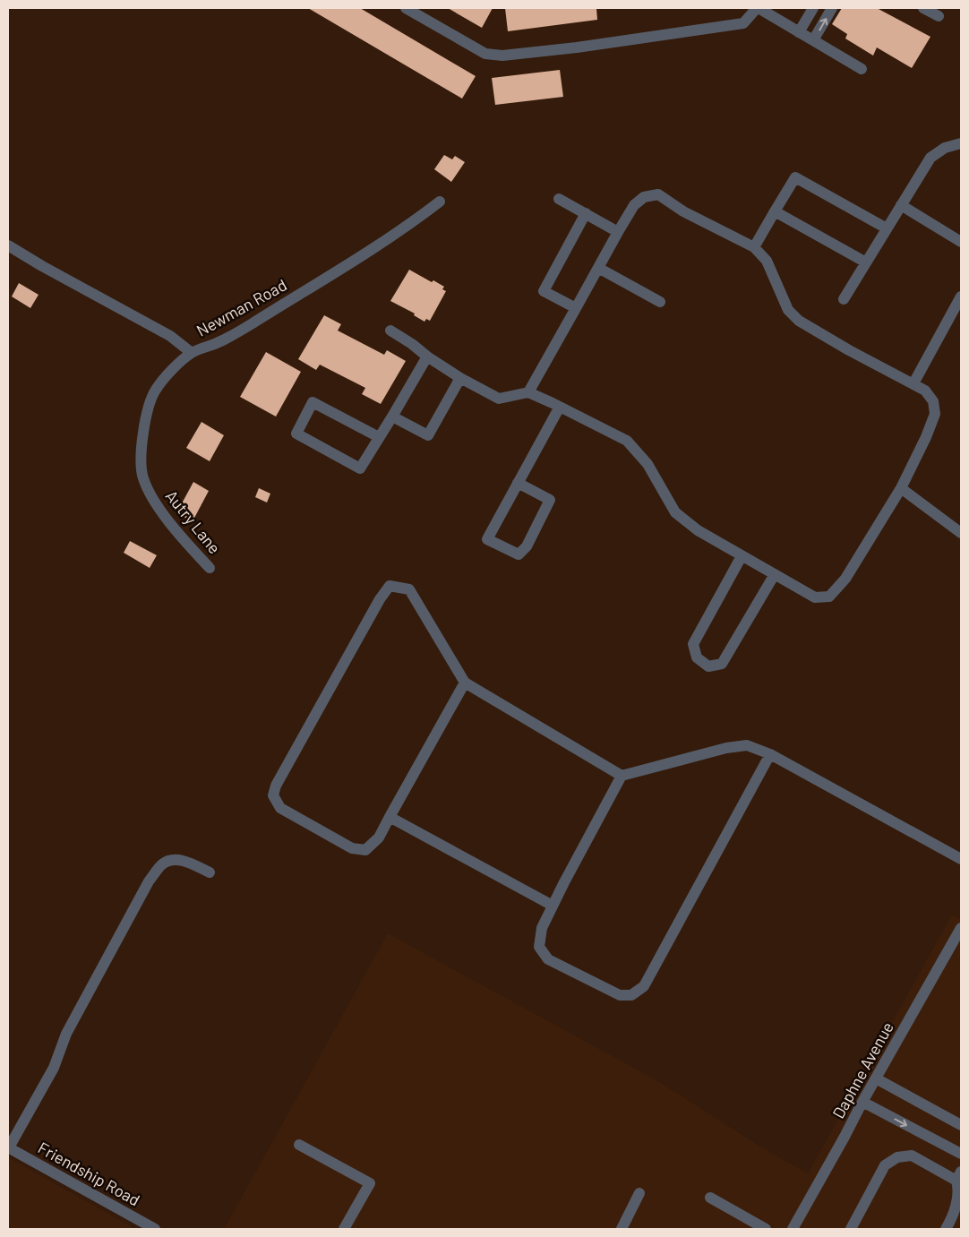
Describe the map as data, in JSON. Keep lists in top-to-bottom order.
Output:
{
  "streets": {
    "street": [
      "Newman Road",
      "Autry Lane",
      "Daphne Avenue",
      "Friendship Road"
    ]
  },
  "crossings": [
    ["Newman Road", "Autry Lane"]
  ]
}
